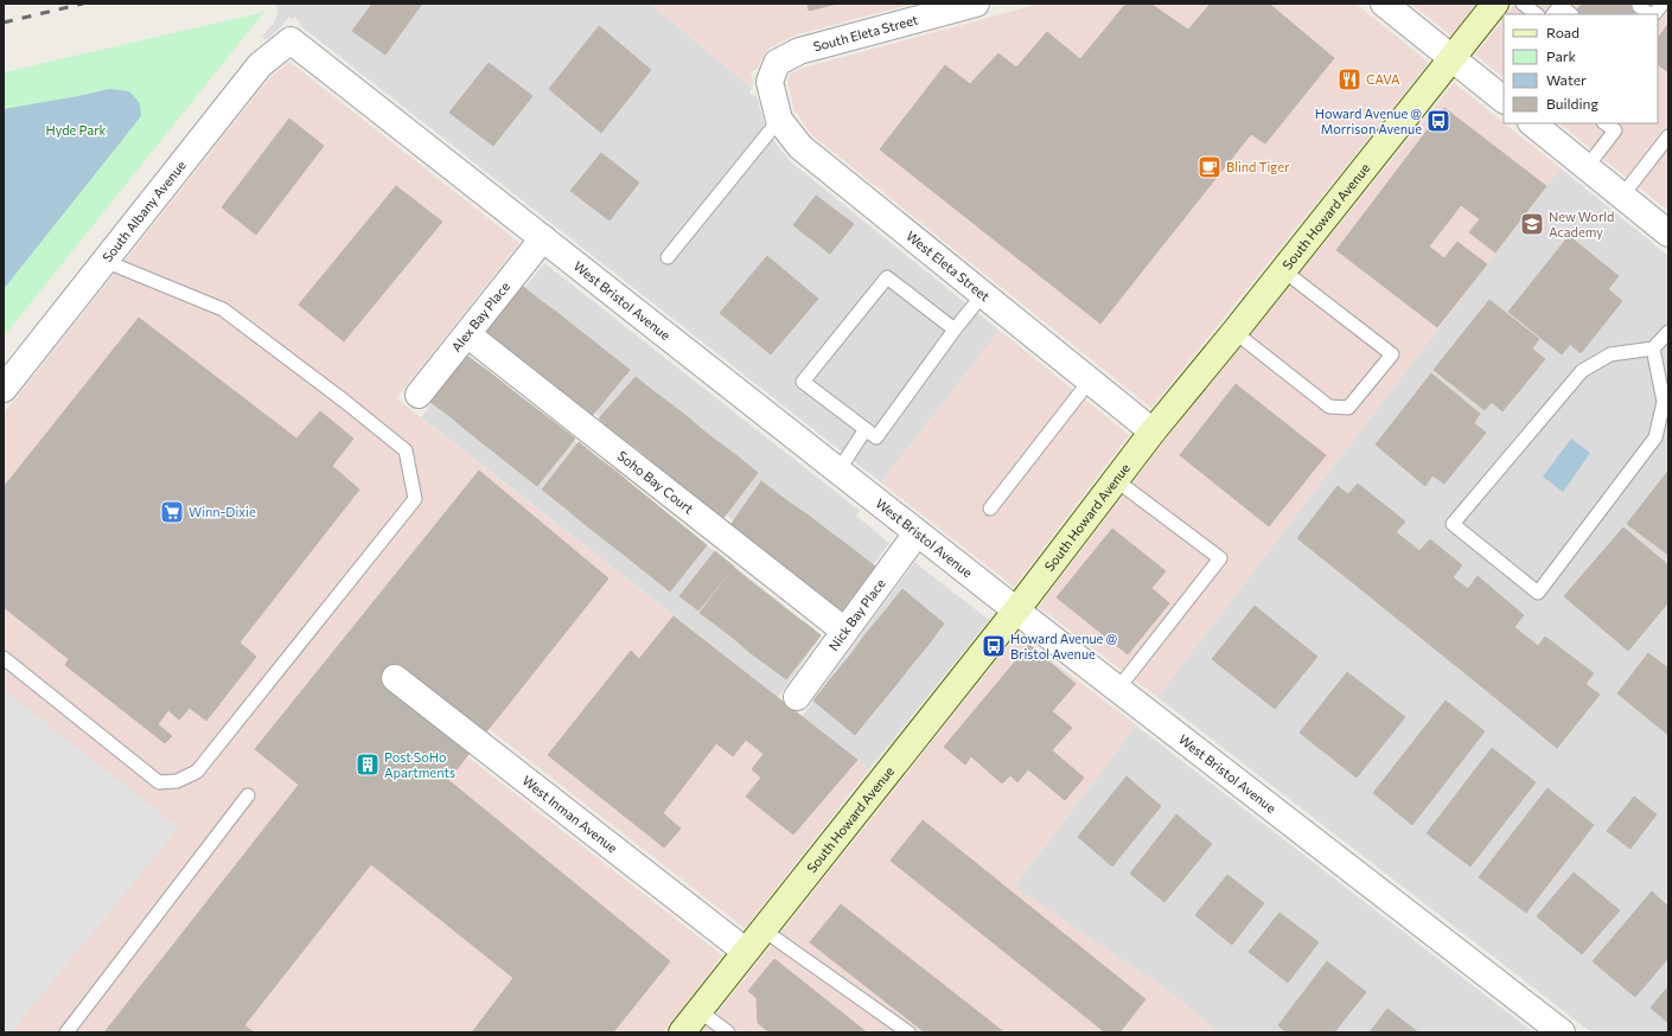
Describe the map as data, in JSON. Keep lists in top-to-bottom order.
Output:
{
  "streets": {
    "main road": ["South Howard Avenue"],
    "street": [
      "South Eleta Street",
      "South Albany Avenue",
      "West Eleta Street",
      "West Bristol Avenue",
      "Alex Bay Place",
      "Soho Bay Court",
      "Nick Bay Place",
      "West Inman Avenue"
    ]
  },
  "crossings": [
    ["South Eleta Street", "West Eleta Street"],
    ["South Albany Avenue", "West Bristol Avenue"],
    ["South Howard Avenue", "West Eleta Street"],
    ["South Howard Avenue", "West Bristol Avenue"],
    ["South Howard Avenue", "West Inman Avenue"],
    ["West Bristol Avenue", "Alex Bay Place"],
    ["West Bristol Avenue", "Nick Bay Place"],
    ["Alex Bay Place", "Soho Bay Court"],
    ["Soho Bay Court", "Nick Bay Place"]
  ],
  "parks": ["Hyde Park"],
  "places": {
    "restaurant": ["CAVA"],
    "bus stop": ["Howard Avenue @ Morrison Avenue", "Howard Avenue @ Bristol Avenue"],
    "cafe": ["Blind Tiger"],
    "school or university": ["New World Academy"],
    "supermarket": ["Winn-Dixie"],
    "building": ["Post SoHo Apartments"]
  },
  "legend": [
    "Road",
    "Park",
    "Water",
    "Building"
  ]
}
